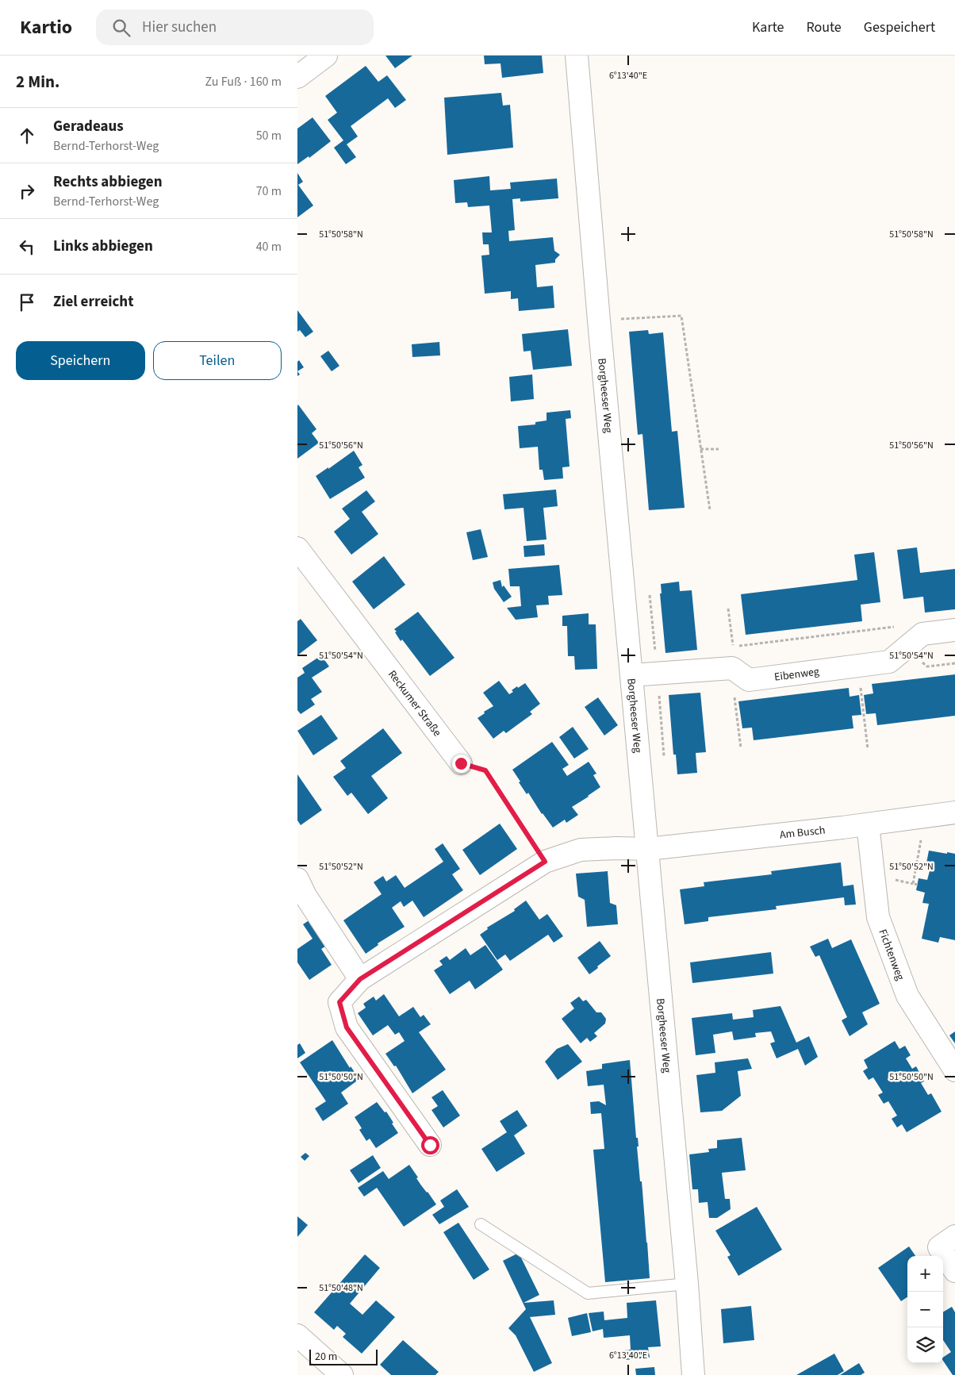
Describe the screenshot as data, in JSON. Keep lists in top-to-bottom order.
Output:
{
  "streets": {
    "street": [
      "Borgheeser Weg",
      "Eibenweg",
      "Reckumer Straße",
      "Am Busch",
      "Fichtenweg"
    ]
  },
  "crossings": [
    ["Borgheeser Weg", "Am Busch"],
    ["Am Busch", "Fichtenweg"]
  ],
  "scale_bar": "20 m",
  "page": {
    "header": "Kartio",
    "search": "Hier suchen",
    "nav": ["Karte", "Route", "Gespeichert"],
    "heading": ["2 Min.", "Zu Fuß · 160 m"],
    "list": [
      ["Geradeaus", "Bernd-Terhorst-Weg", "50 m"],
      ["Rechts abbiegen", "Bernd-Terhorst-Weg", "70 m"],
      ["Links abbiegen", "40 m"],
      "Ziel erreicht"
    ],
    "buttons": ["Speichern", "Teilen"],
    "map_buttons": ["+", "−"],
    "scale": "20 m"
  },
  "coordinates": [
    "6°13'40\"E",
    "51°50'58\"N",
    "51°50'56\"N",
    "51°50'54\"N",
    "51°50'52\"N",
    "51°50'50\"N",
    "51°50'48\"N"
  ]
}
